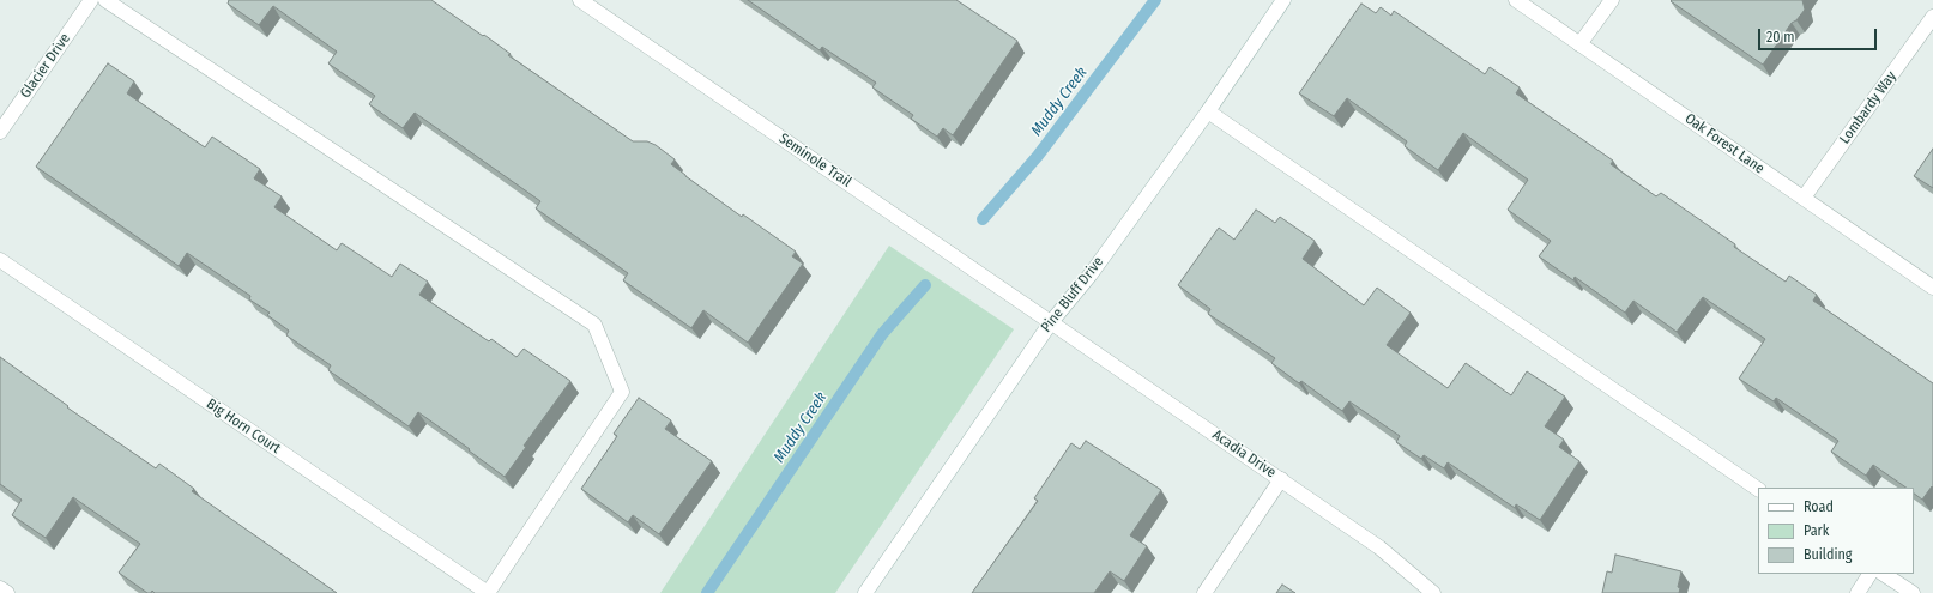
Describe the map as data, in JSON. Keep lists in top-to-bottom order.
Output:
{
  "streets": {
    "street": [
      "Glacier Drive",
      "Lombardy Way",
      "Oak Forest Lane",
      "Seminole Trail",
      "Pine Bluff Drive",
      "Big Horn Court",
      "Acadia Drive"
    ]
  },
  "crossings": [
    ["Lombardy Way", "Oak Forest Lane"],
    ["Seminole Trail", "Pine Bluff Drive"],
    ["Seminole Trail", "Acadia Drive"],
    ["Pine Bluff Drive", "Acadia Drive"]
  ],
  "water": ["Muddy Creek"],
  "legend": ["Road", "Park", "Building"],
  "scale_bar": "20 m"
}
